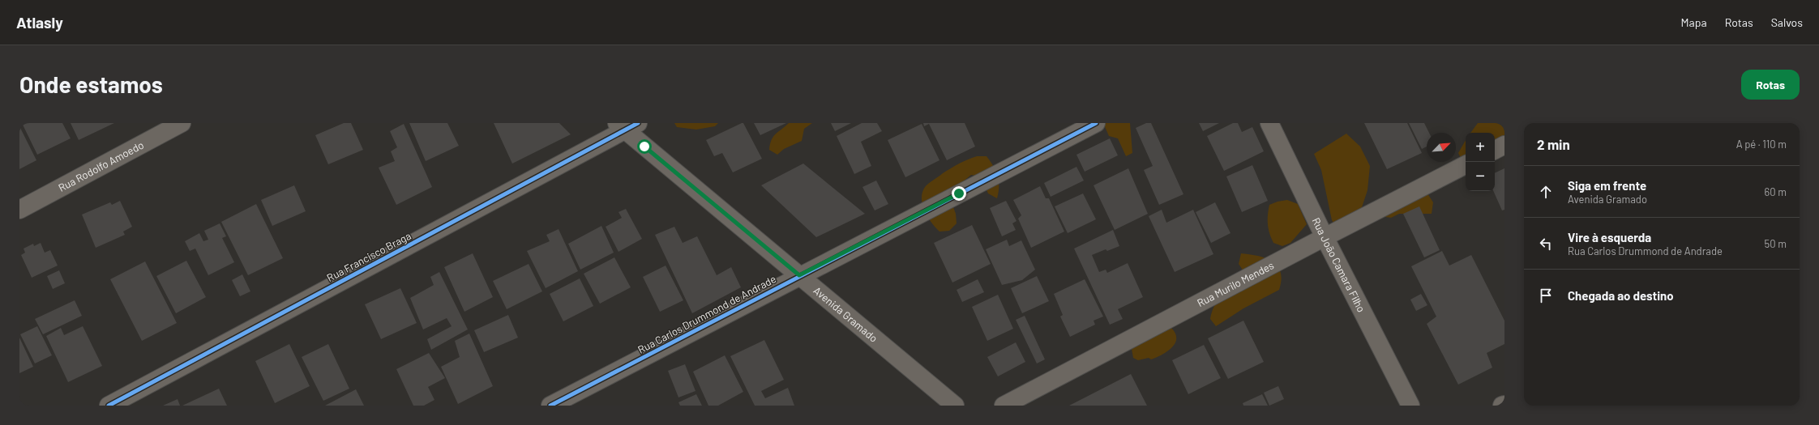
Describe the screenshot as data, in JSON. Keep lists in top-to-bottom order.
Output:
{
  "streets": {
    "street": [
      "Rua Rodolfo Amoedo",
      "Rua Francisco Braga",
      "Rua João Camara Filho",
      "Rua Murilo Mendes",
      "Rua Carlos Drummond de Andrade",
      "Avenida Gramado"
    ]
  },
  "crossings": [
    ["Rua Francisco Braga", "Avenida Gramado"],
    ["Rua João Camara Filho", "Rua Murilo Mendes"],
    ["Rua Carlos Drummond de Andrade", "Avenida Gramado"]
  ],
  "north": "top right",
  "page": {
    "header": "Atlasly",
    "nav": ["Mapa", "Rotas", "Salvos"],
    "buttons": "Rotas",
    "title": "Onde estamos",
    "heading": ["2 min", "A pé · 110 m"],
    "map_buttons": ["+", "−"],
    "list": [
      ["Siga em frente", "Avenida Gramado", "60 m"],
      ["Vire à esquerda", "Rua Carlos Drummond de Andrade", "50 m"],
      "Chegada ao destino"
    ]
  }
}
